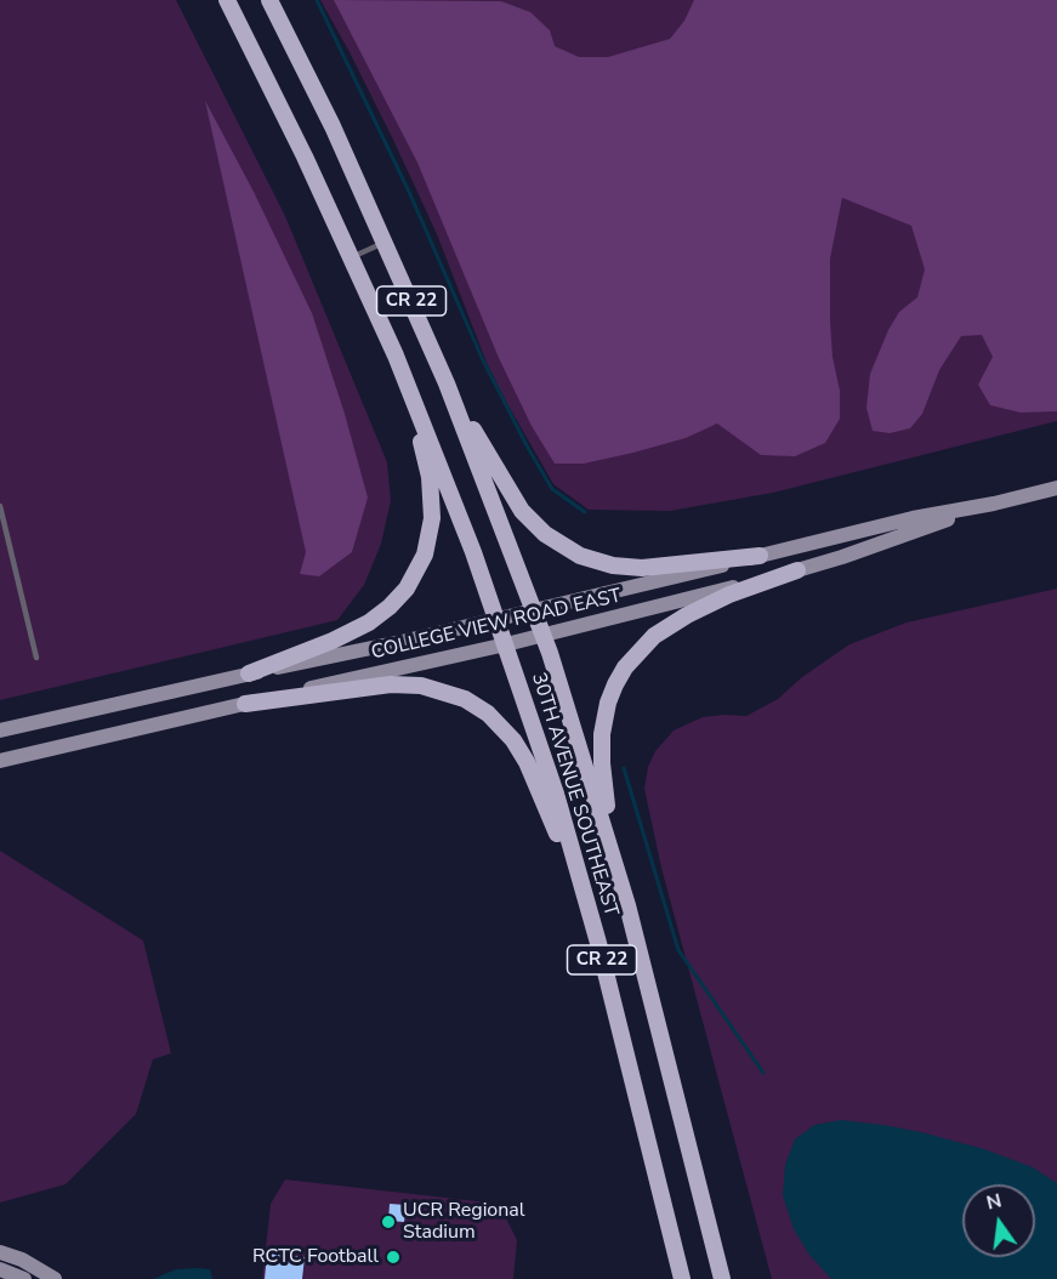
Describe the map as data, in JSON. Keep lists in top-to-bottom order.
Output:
{
  "streets": {
    "main road": ["CR 22", "COLLEGE VIEW ROAD EAST", "30TH AVENUE SOUTHEAST"]
  },
  "crossings": [
    ["CR 22", "COLLEGE VIEW ROAD EAST"],
    ["CR 22", "30TH AVENUE SOUTHEAST"],
    ["COLLEGE VIEW ROAD EAST", "30TH AVENUE SOUTHEAST"]
  ],
  "places": ["UCR Regional Stadium", "RCTC Football"],
  "north": "top"
}
